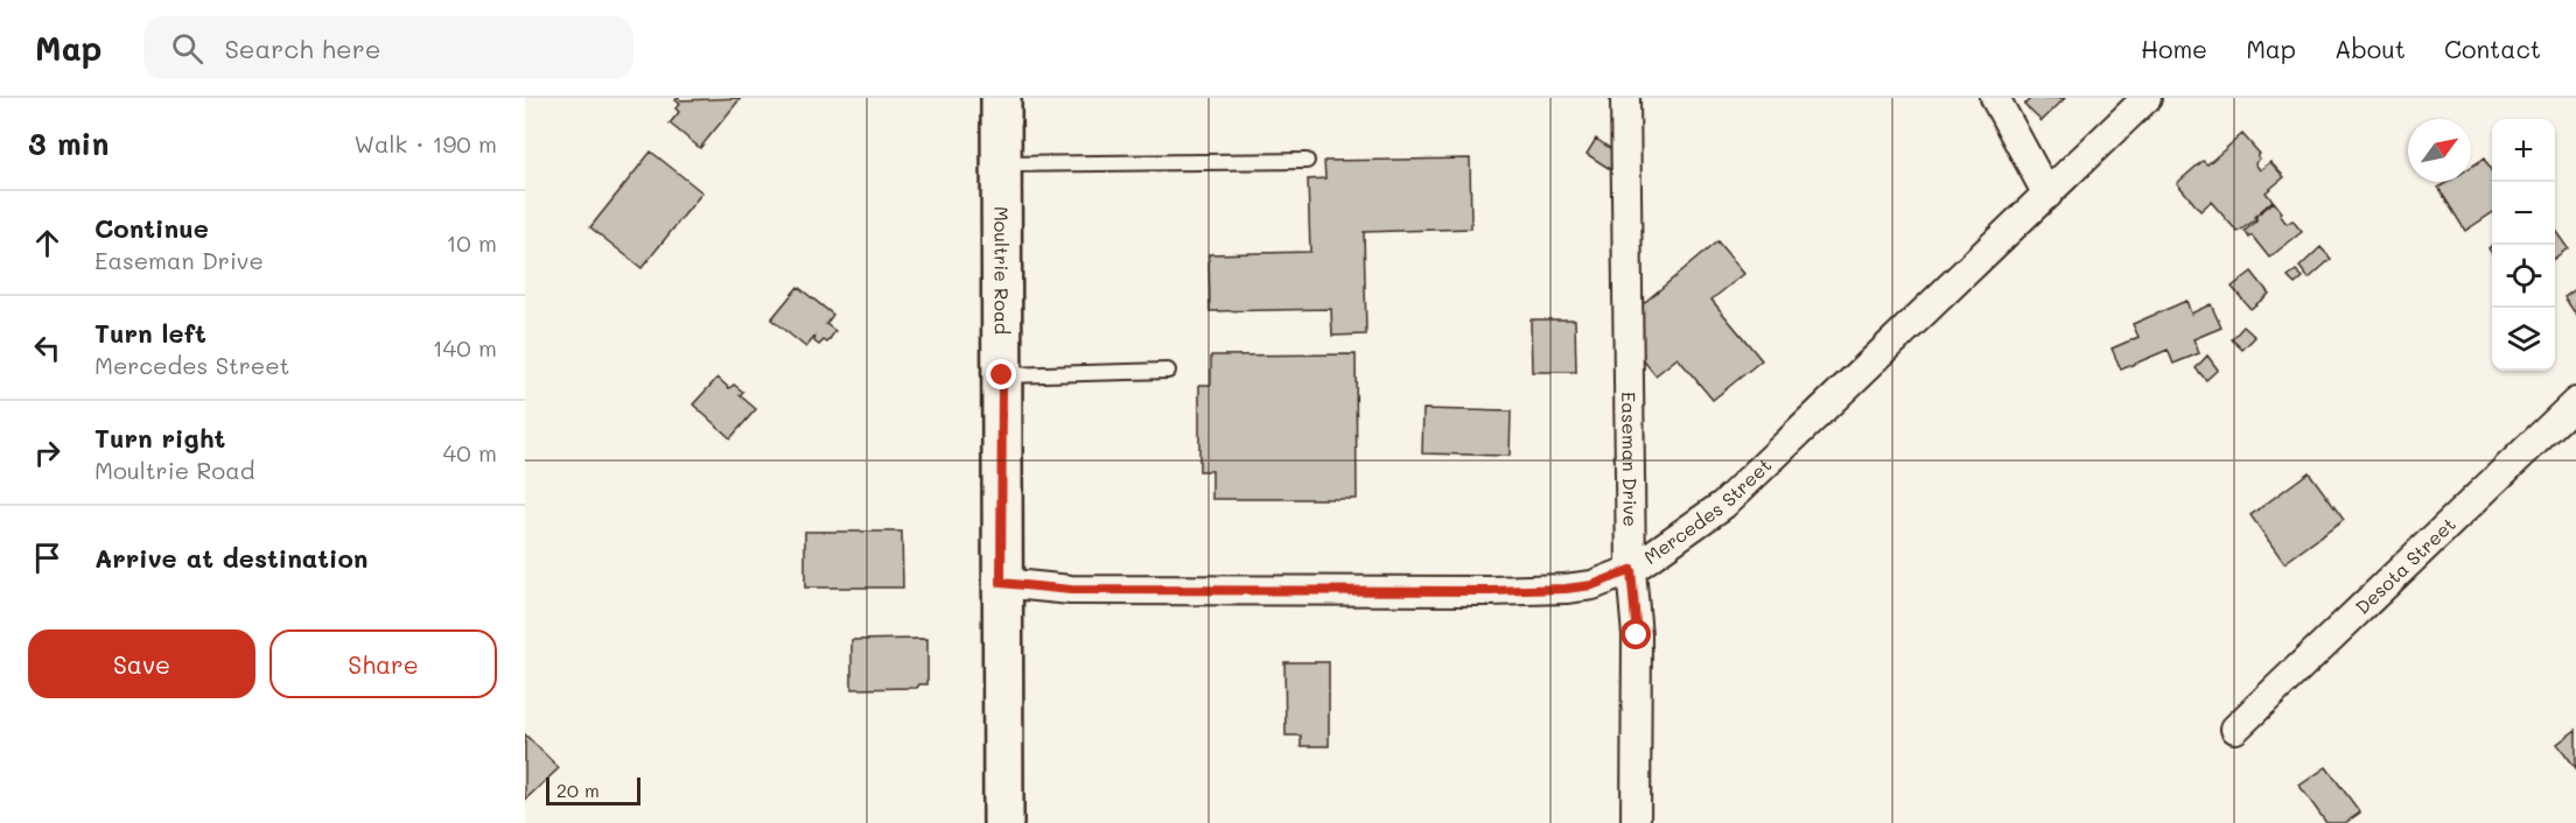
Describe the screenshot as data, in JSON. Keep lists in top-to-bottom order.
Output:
{
  "streets": {
    "street": [
      "Moultrie Road",
      "Easeman Drive",
      "Mercedes Street",
      "Desota Street"
    ]
  },
  "crossings": [
    ["Moultrie Road", "Mercedes Street"],
    ["Easeman Drive", "Mercedes Street"]
  ],
  "scale_bar": "20 m",
  "north": "top right",
  "page": {
    "header": "Map",
    "search": "Search here",
    "nav": [
      "Home",
      "Map",
      "About",
      "Contact"
    ],
    "heading": ["3 min", "Walk · 190 m"],
    "map_buttons": ["+", "−"],
    "list": [
      ["Continue", "Easeman Drive", "10 m"],
      ["Turn left", "Mercedes Street", "140 m"],
      ["Turn right", "Moultrie Road", "40 m"],
      "Arrive at destination"
    ],
    "buttons": ["Save", "Share"],
    "scale": "20 m"
  }
}
